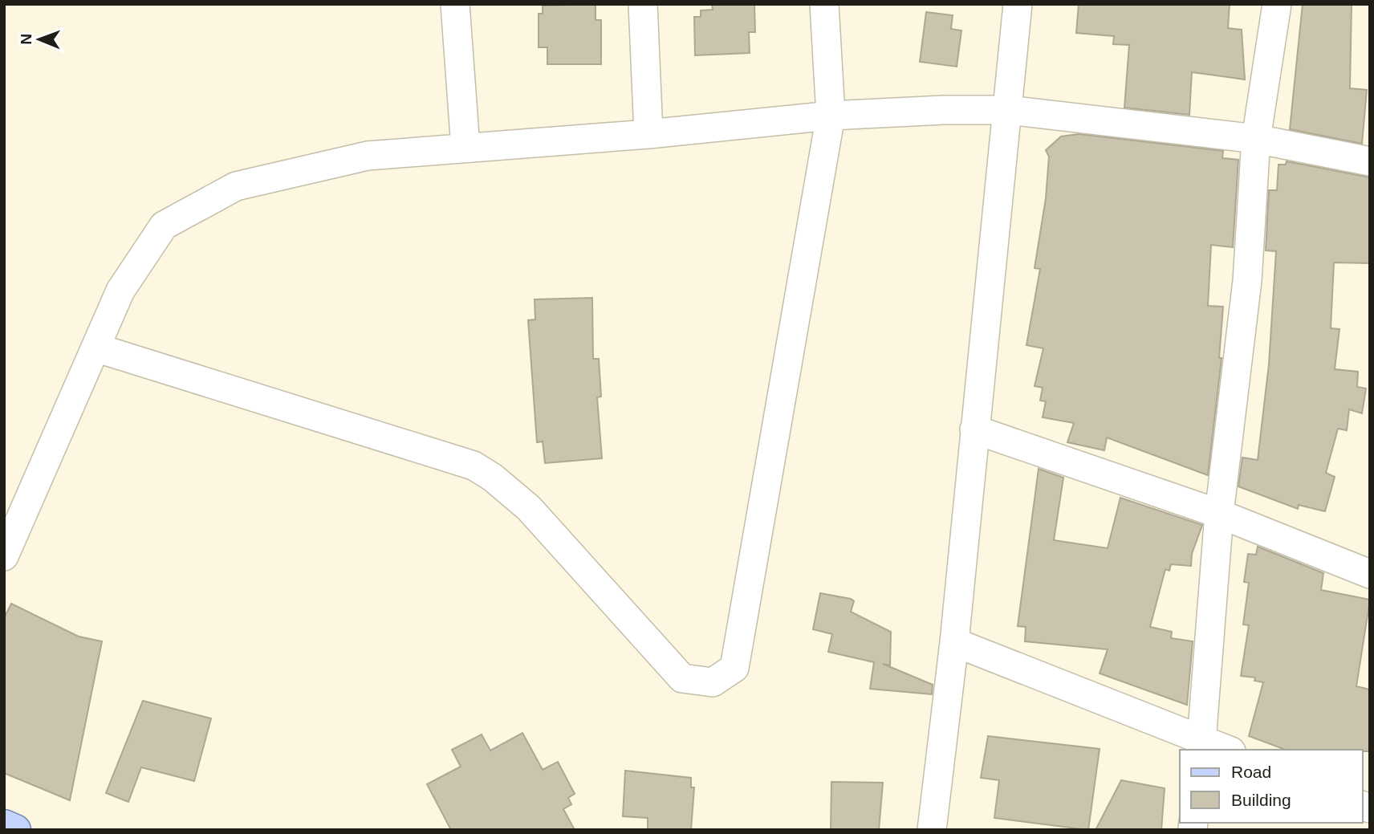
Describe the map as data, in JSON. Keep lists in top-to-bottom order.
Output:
{
  "legend": ["Road", "Building"],
  "north": "left"
}
